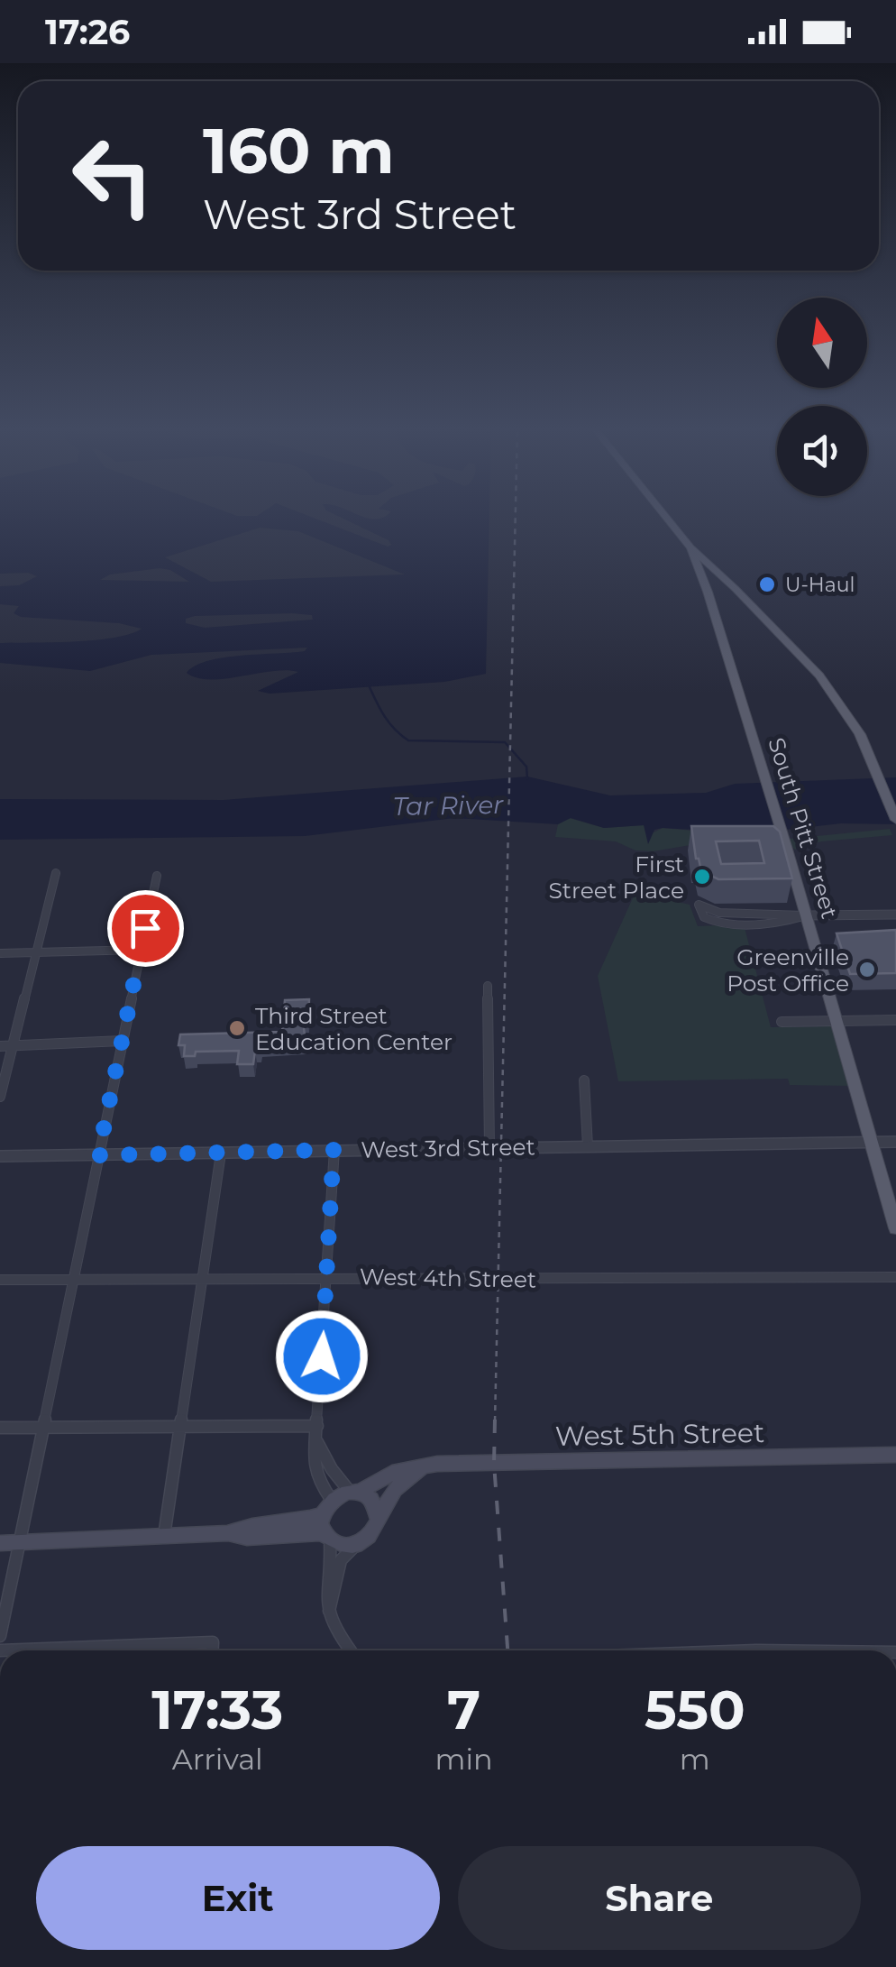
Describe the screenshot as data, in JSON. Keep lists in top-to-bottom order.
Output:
{
  "streets": {
    "main road": ["South Pitt Street", "West 5th Street"],
    "street": ["West 3rd Street", "West 4th Street"]
  },
  "crossings": [
    ["South Pitt Street", "West 3rd Street"]
  ],
  "water": ["Tar River"],
  "places": [
    "U-Haul",
    "First Street Place",
    "Greenville Post Office",
    "Third Street Education Center"
  ],
  "north": "top",
  "page": {
    "status": "17:26",
    "turn": ["160 m", "West 3rd Street"],
    "eta": [
      "17:33",
      "Arrival",
      "7",
      "min",
      "550",
      "m"
    ],
    "buttons": ["Exit", "Share"]
  }
}
